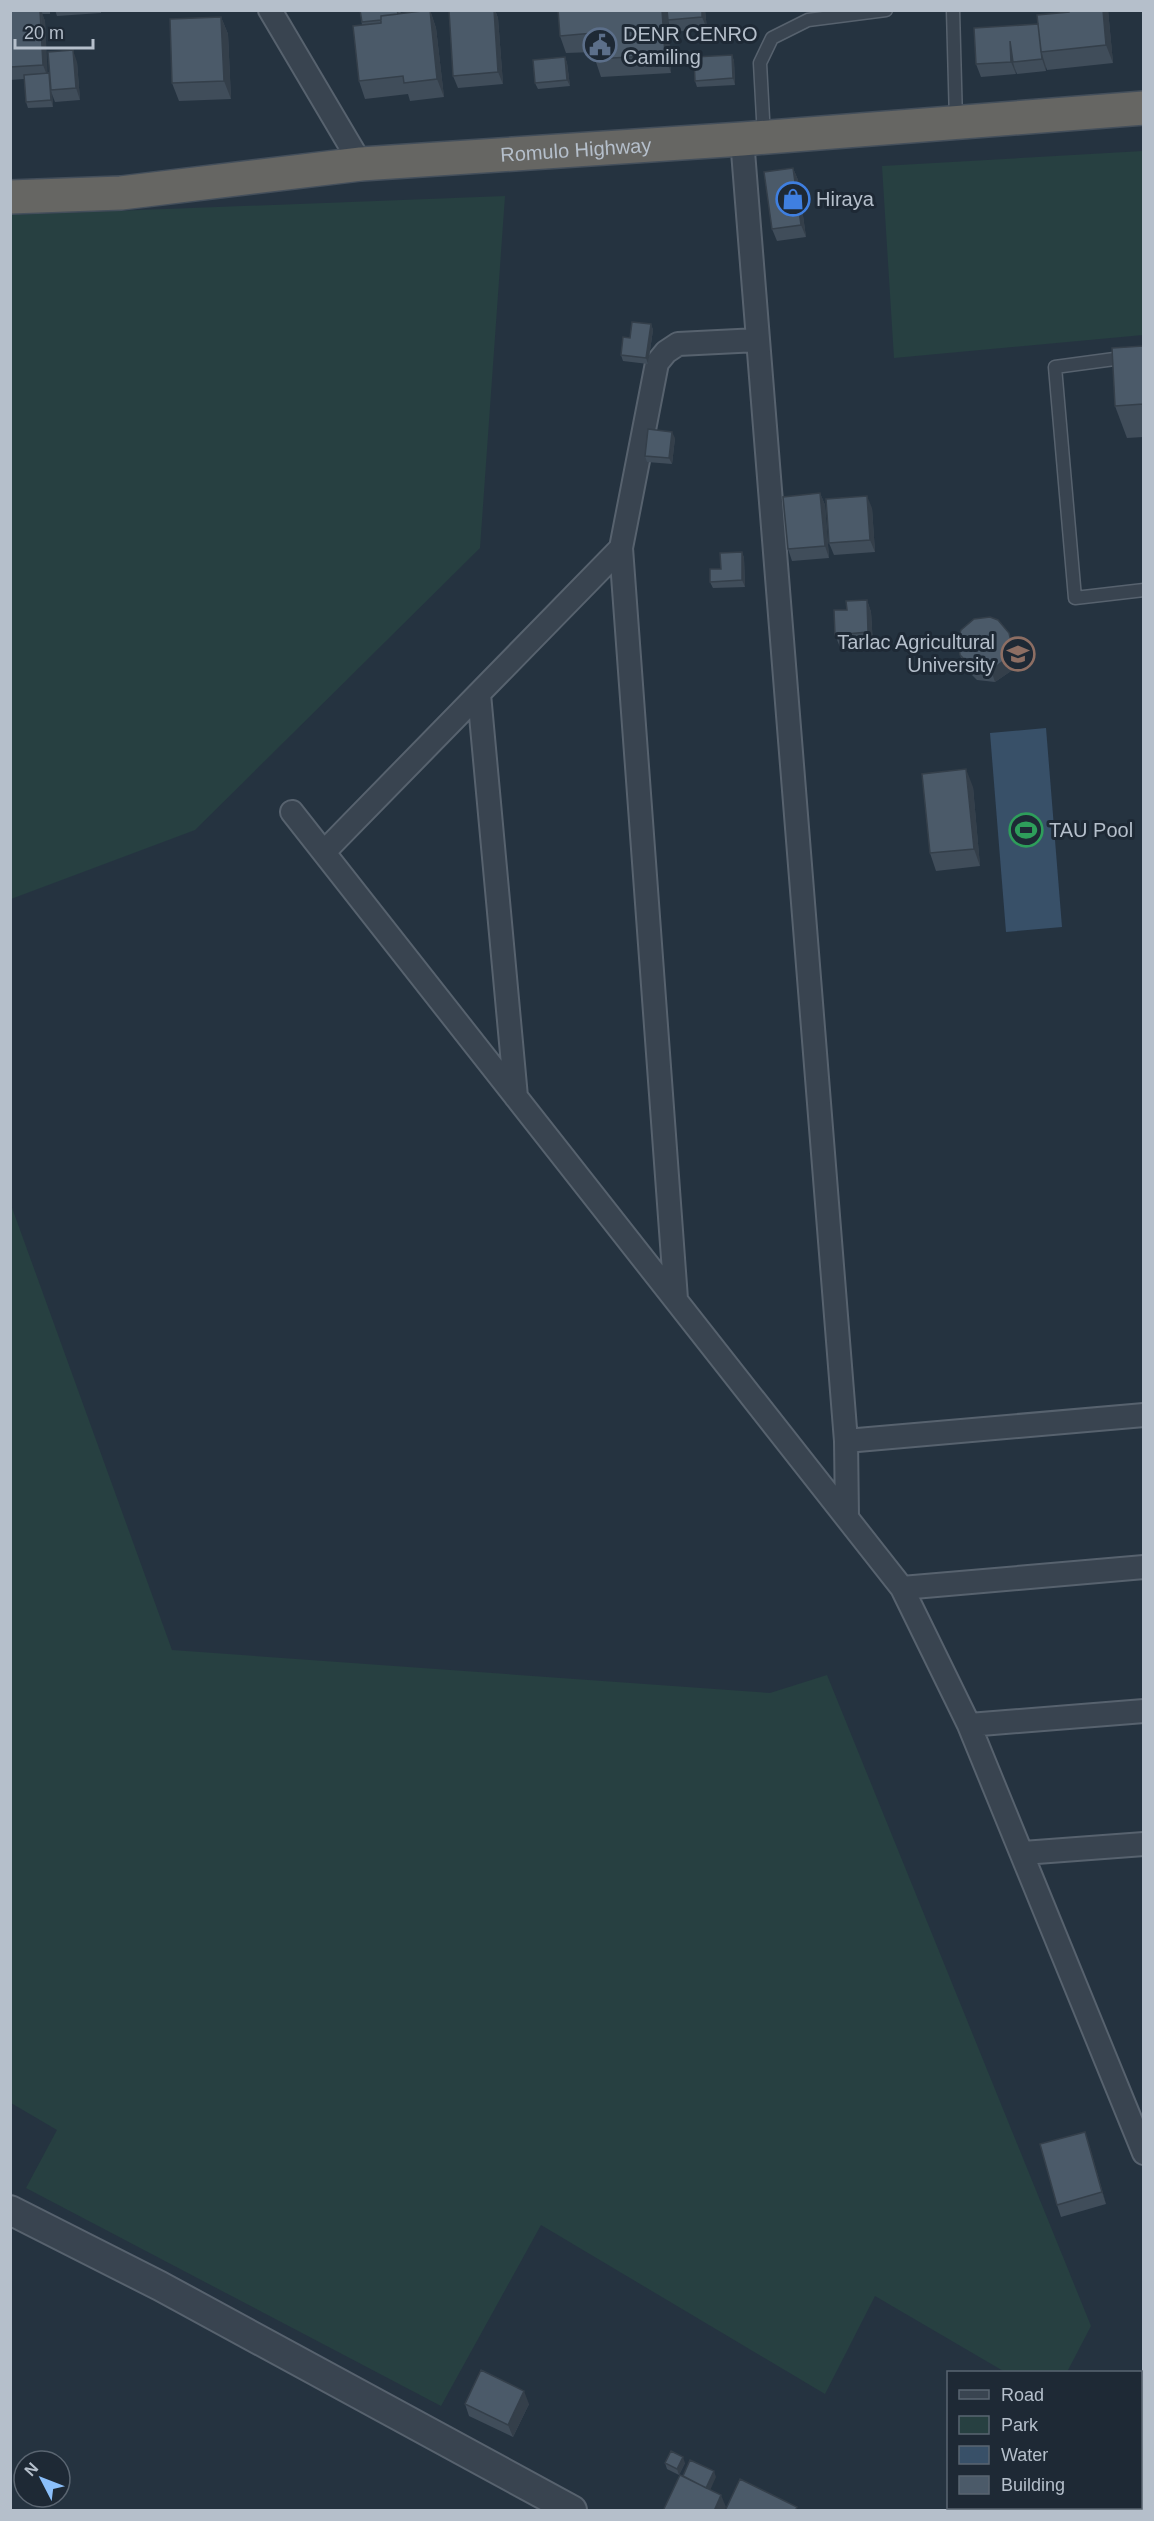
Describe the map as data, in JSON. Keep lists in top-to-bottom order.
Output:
{
  "streets": {
    "highway": ["Romulo Highway"]
  },
  "places": {
    "public building": ["DENR CENRO Camiling"],
    "shop": ["Hiraya"],
    "school or university": ["Tarlac Agricultural University"],
    "sports": ["TAU Pool"]
  },
  "legend": [
    "Road",
    "Park",
    "Water",
    "Building"
  ],
  "scale_bar": "20 m",
  "north": "top left"
}
